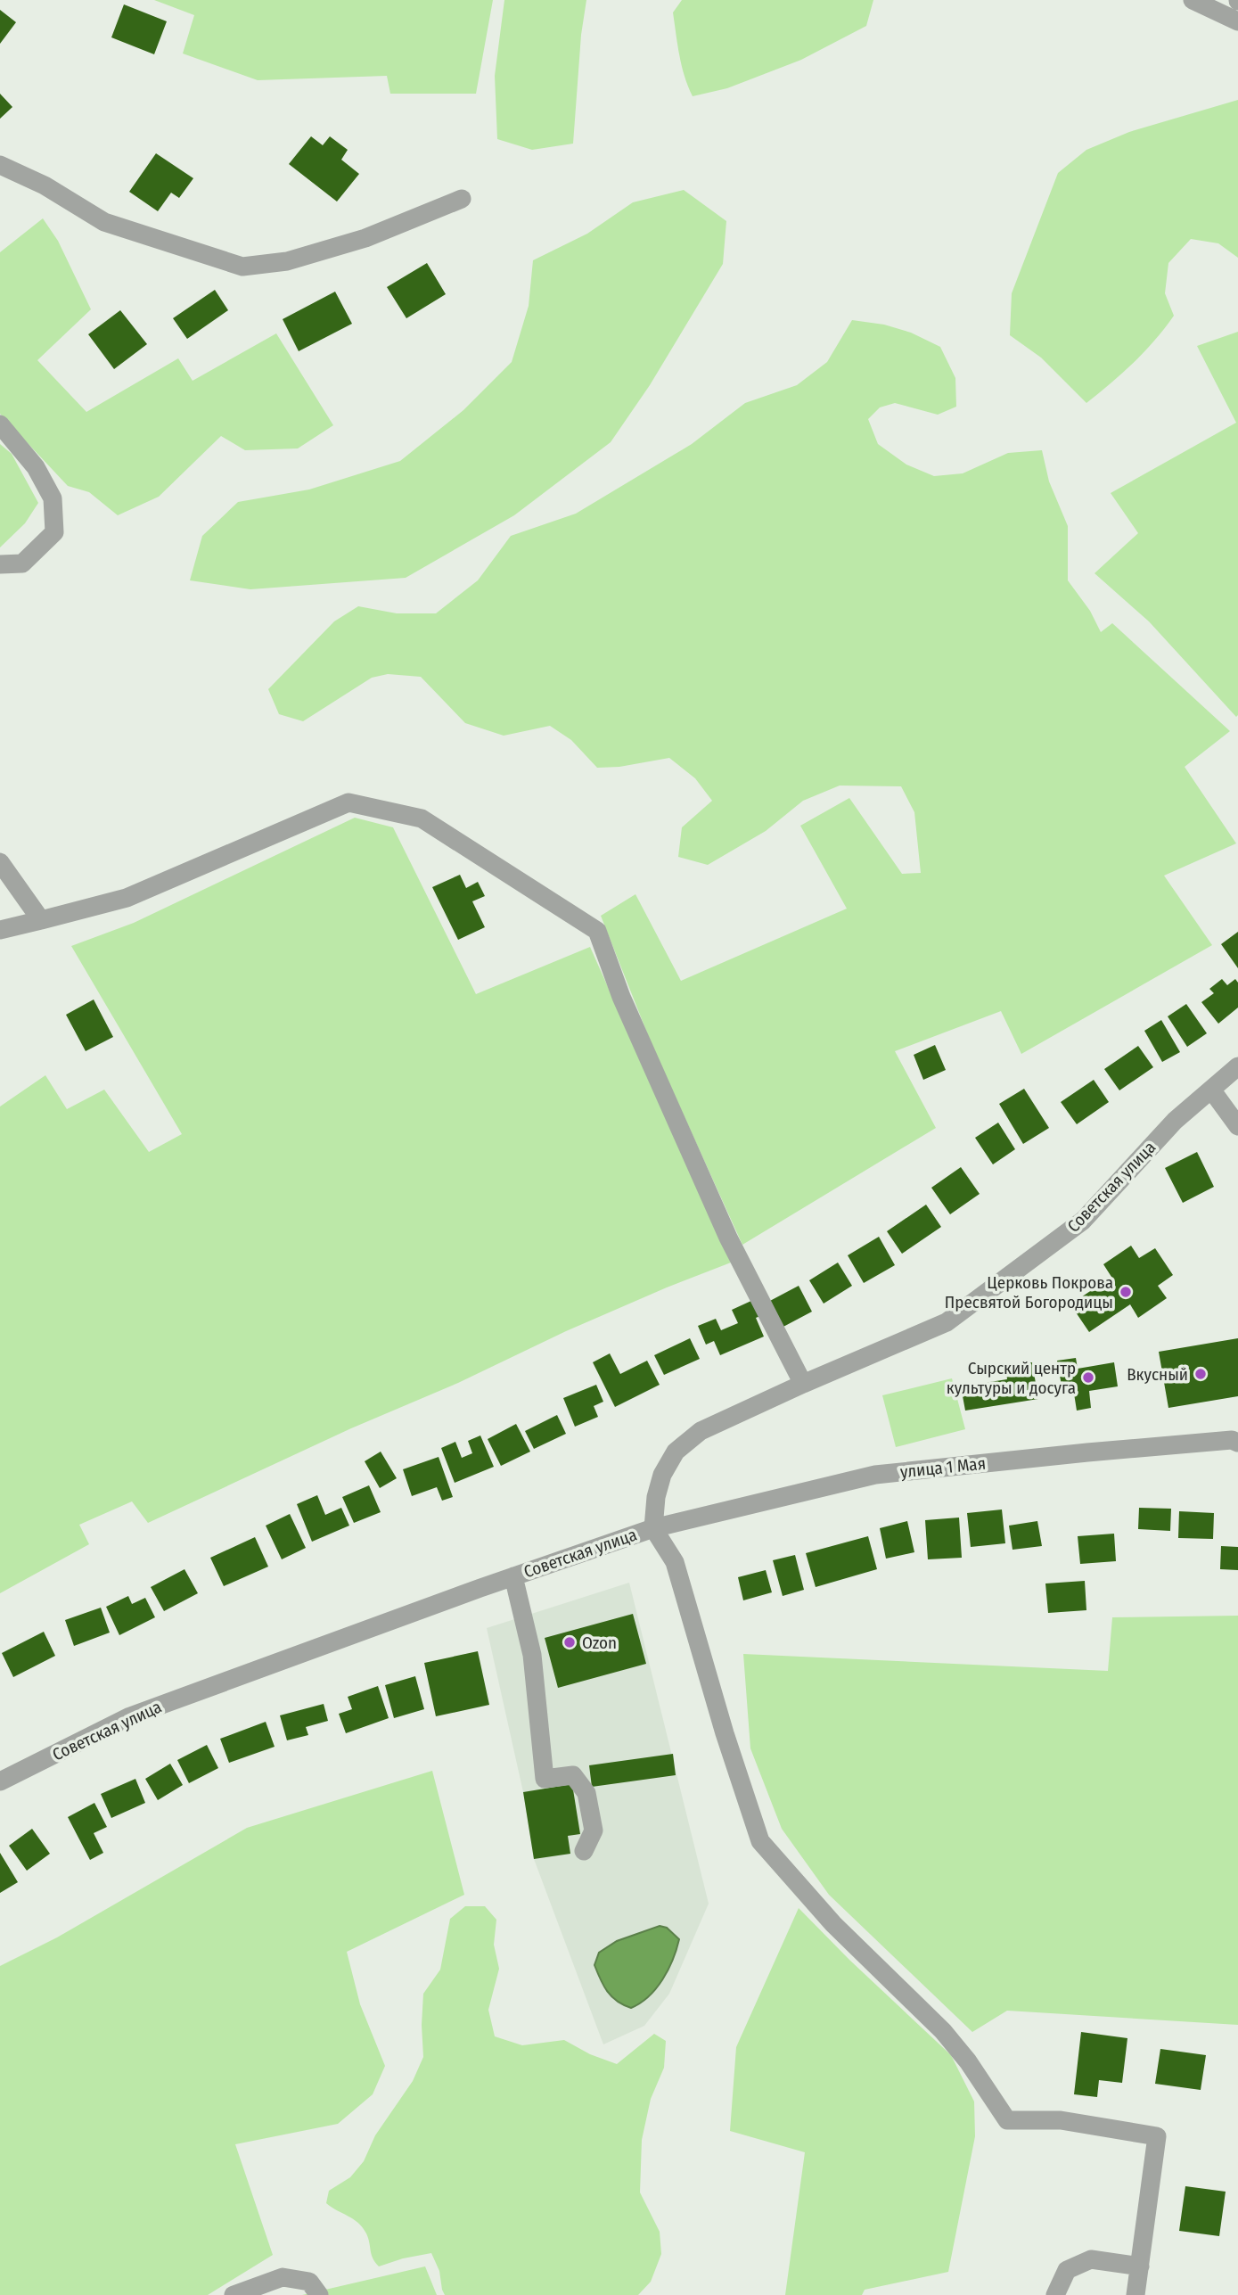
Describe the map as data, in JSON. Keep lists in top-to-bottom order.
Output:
{
  "streets": {
    "street": ["Советская улица", "улица 1 Мая"]
  },
  "crossings": [
    ["Советская улица", "улица 1 Мая"]
  ],
  "places": [
    "Церковь Покрова Пресвятой Богородицы",
    "Вкусный",
    "Сырский центр культуры и досуга",
    "Ozon"
  ]
}
